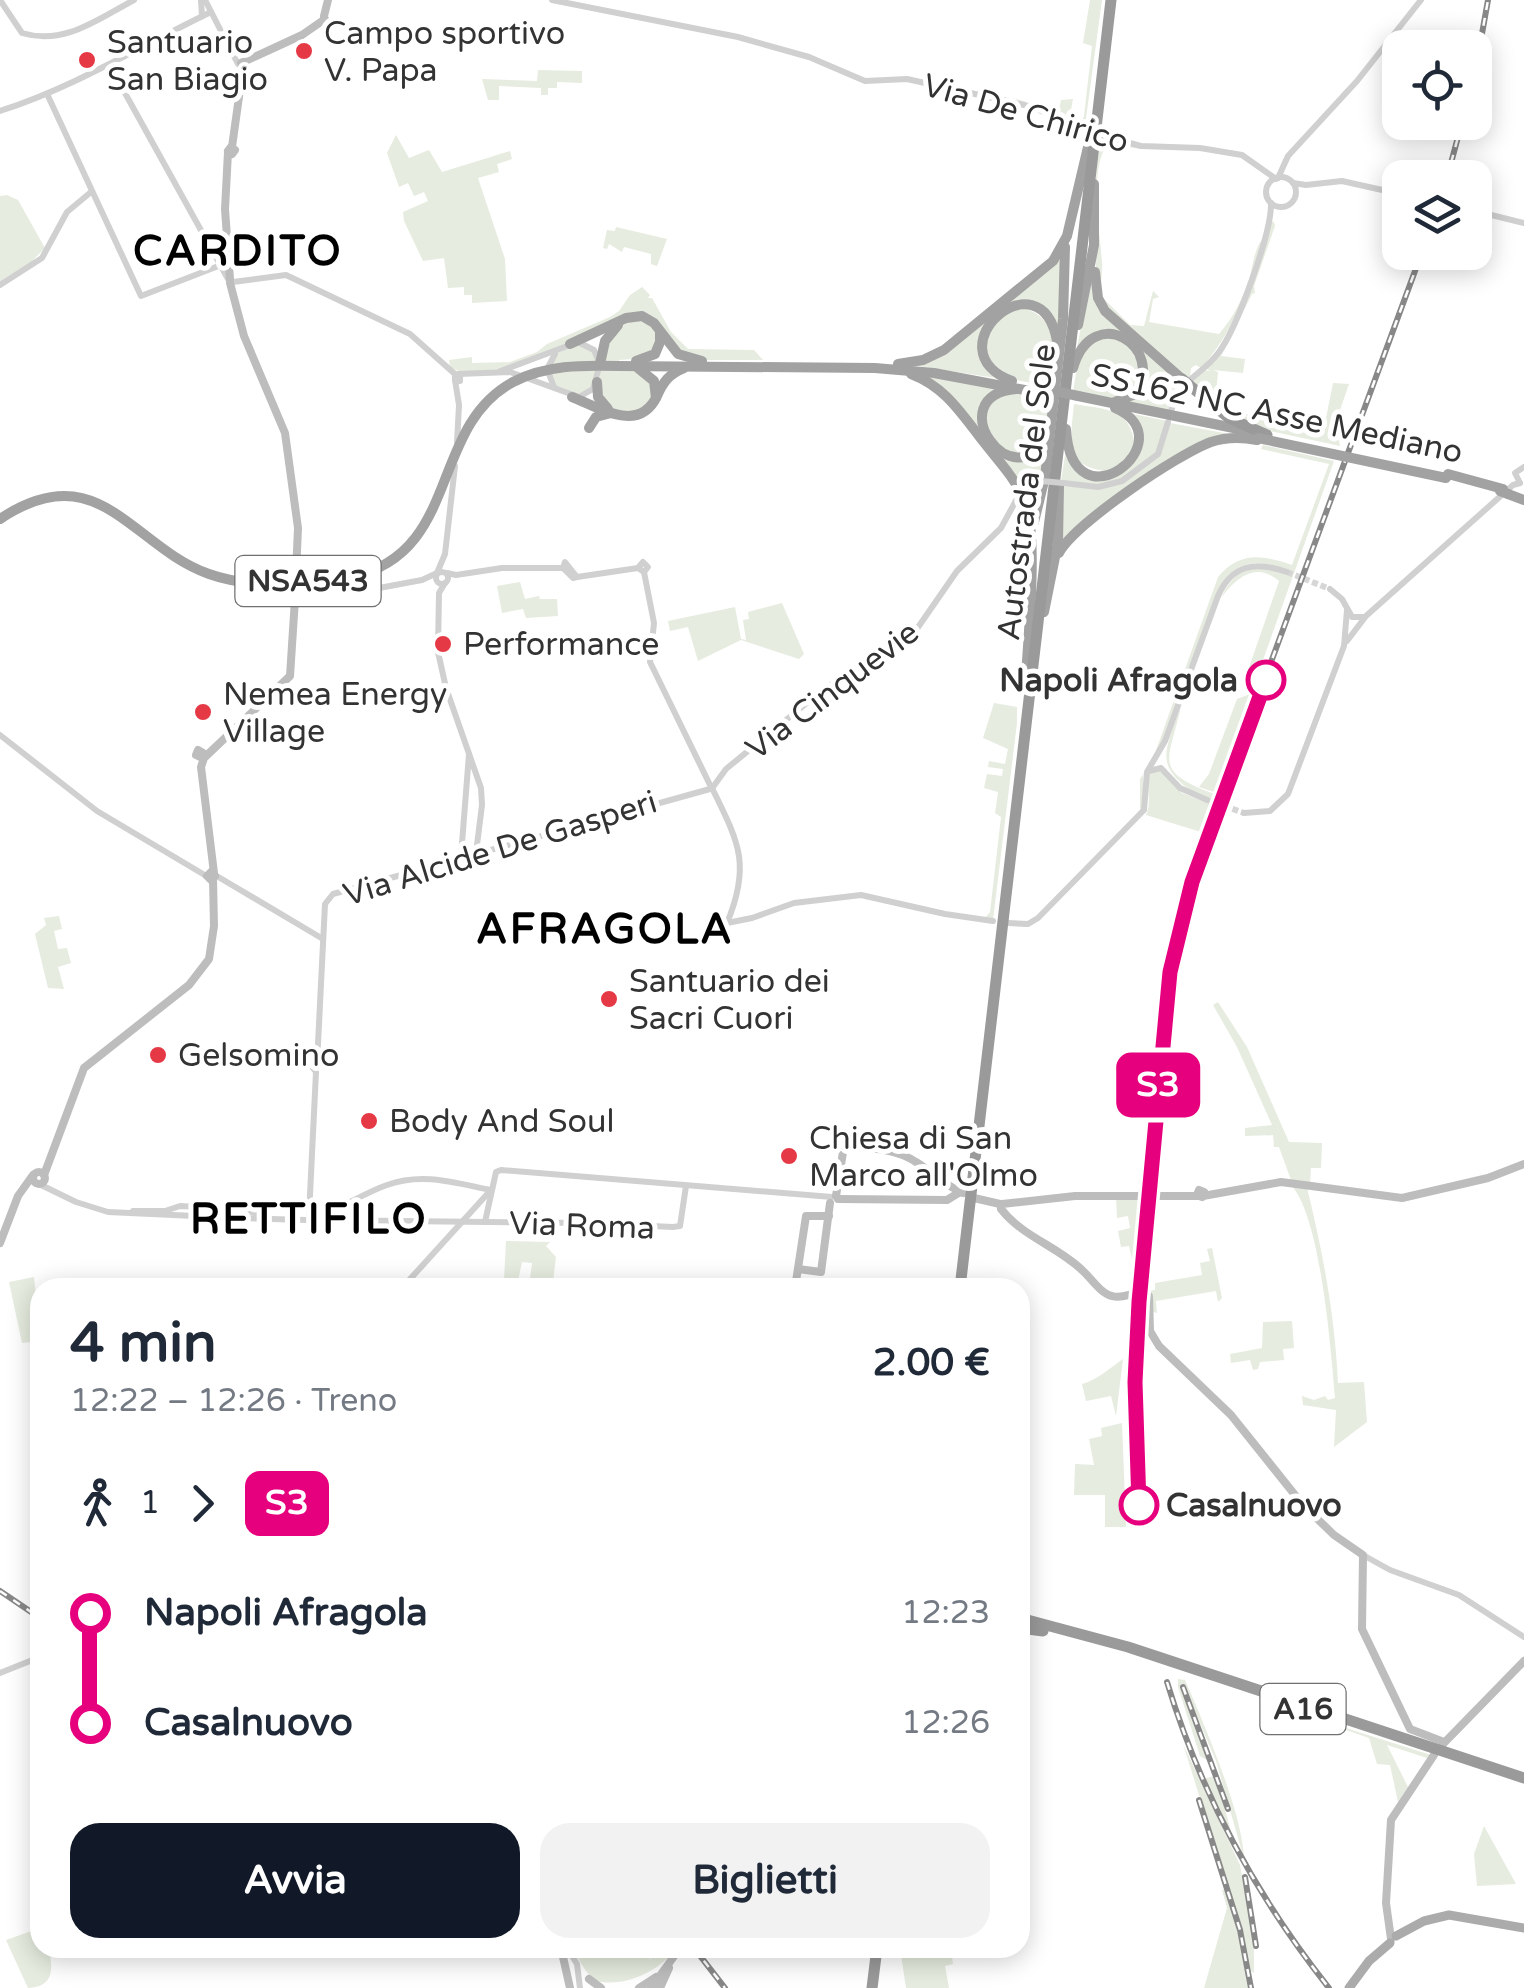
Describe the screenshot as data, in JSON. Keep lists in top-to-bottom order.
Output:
{
  "streets": {
    "highway": [
      "SS162 NC Asse Mediano",
      "Autostrada del Sole",
      "NSA543",
      "A16"
    ],
    "street": [
      "Via De Chirico",
      "Via Cinquevie",
      "Via Alcide De Gasperi",
      "Via Roma"
    ]
  },
  "crossings": [
    ["Via De Chirico", "Autostrada del Sole"],
    ["Via Cinquevie", "Via Alcide De Gasperi"]
  ],
  "districts": ["CARDITO", "AFRAGOLA", "RETTIFILO"],
  "places": [
    "Campo sportivo V. Papa",
    "Santuario San Biagio",
    "Performance",
    "Napoli Afragola",
    "Nemea Energy Village",
    "Santuario dei Sacri Cuori",
    "Gelsomino",
    "Body And Soul",
    "Chiesa di San Marco all'Olmo",
    "Casalnuovo"
  ],
  "page": {
    "on_map": "S3",
    "heading": ["4 min", "12:22 – 12:26 · Treno", "2.00 €"],
    "legs": ["1", "S3"],
    "list": [
      {
        "name": "Napoli Afragola",
        "value": "12:23"
      },
      {
        "name": "Casalnuovo",
        "value": "12:26"
      }
    ],
    "buttons": ["Avvia", "Biglietti"]
  }
}
